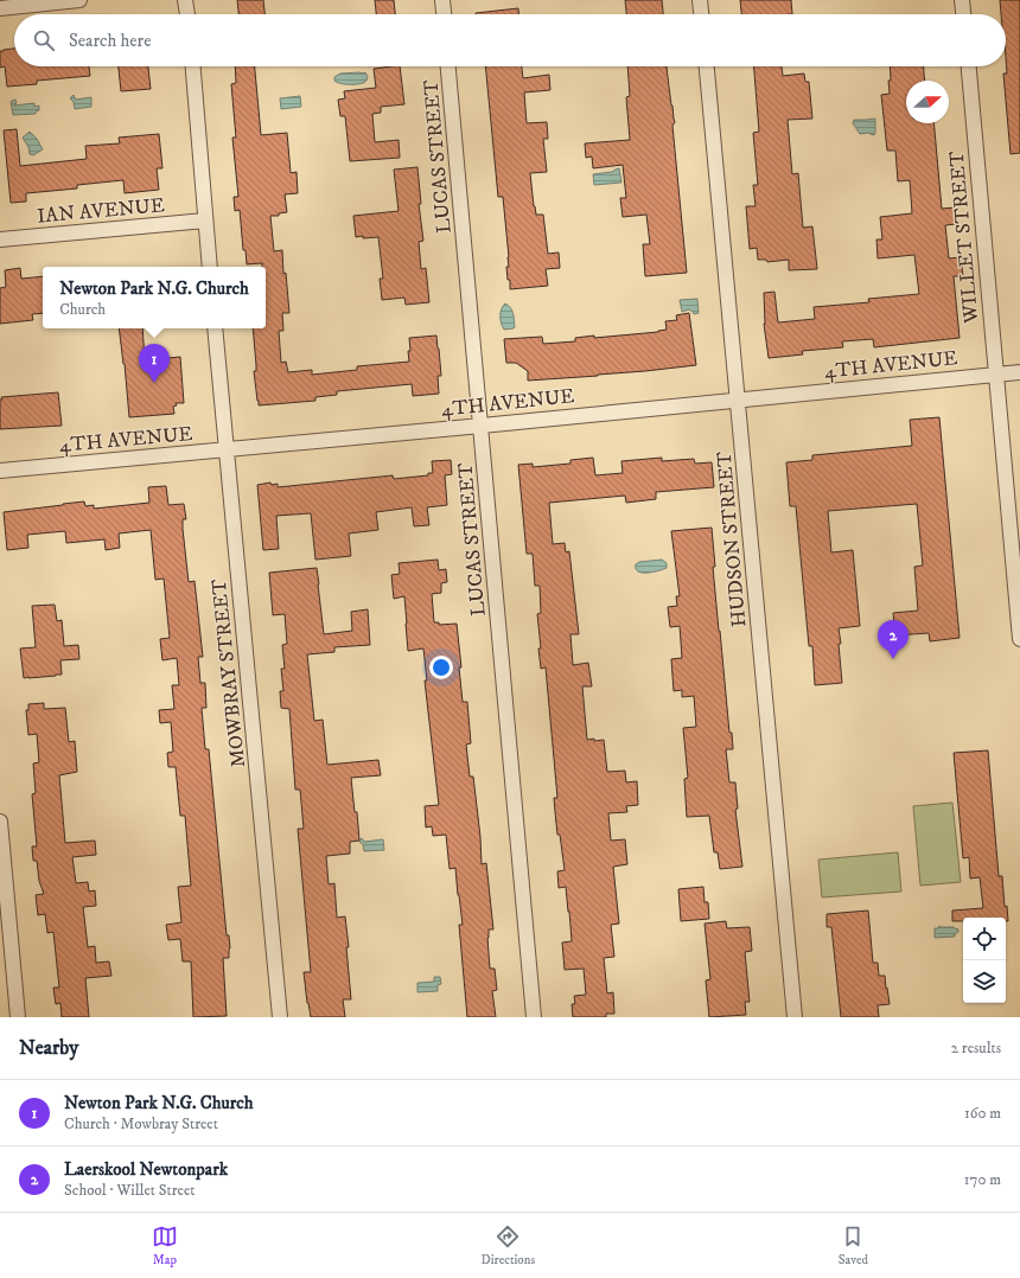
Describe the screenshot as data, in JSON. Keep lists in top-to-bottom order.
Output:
{
  "streets": {
    "street": [
      "LUCAS STREET",
      "IAN AVENUE",
      "WILLET STREET",
      "4TH AVENUE",
      "HUDSON STREET",
      "MOWBRAY STREET"
    ]
  },
  "crossings": [
    ["LUCAS STREET", "4TH AVENUE"],
    ["WILLET STREET", "4TH AVENUE"],
    ["4TH AVENUE", "HUDSON STREET"],
    ["4TH AVENUE", "MOWBRAY STREET"]
  ],
  "north": "right",
  "page": {
    "search": "Search here",
    "popup": ["Newton Park N.G. Church", "Church"],
    "pins": ["1", "2"],
    "heading": ["Nearby", "2 results"],
    "list": [
      {
        "mark": "1",
        "name": "Newton Park N.G. Church",
        "note": "Church · Mowbray Street",
        "value": "160 m"
      },
      {
        "mark": "2",
        "name": "Laerskool Newtonpark",
        "note": "School · Willet Street",
        "value": "170 m"
      }
    ],
    "nav": ["Map", "Directions", "Saved"]
  }
}
